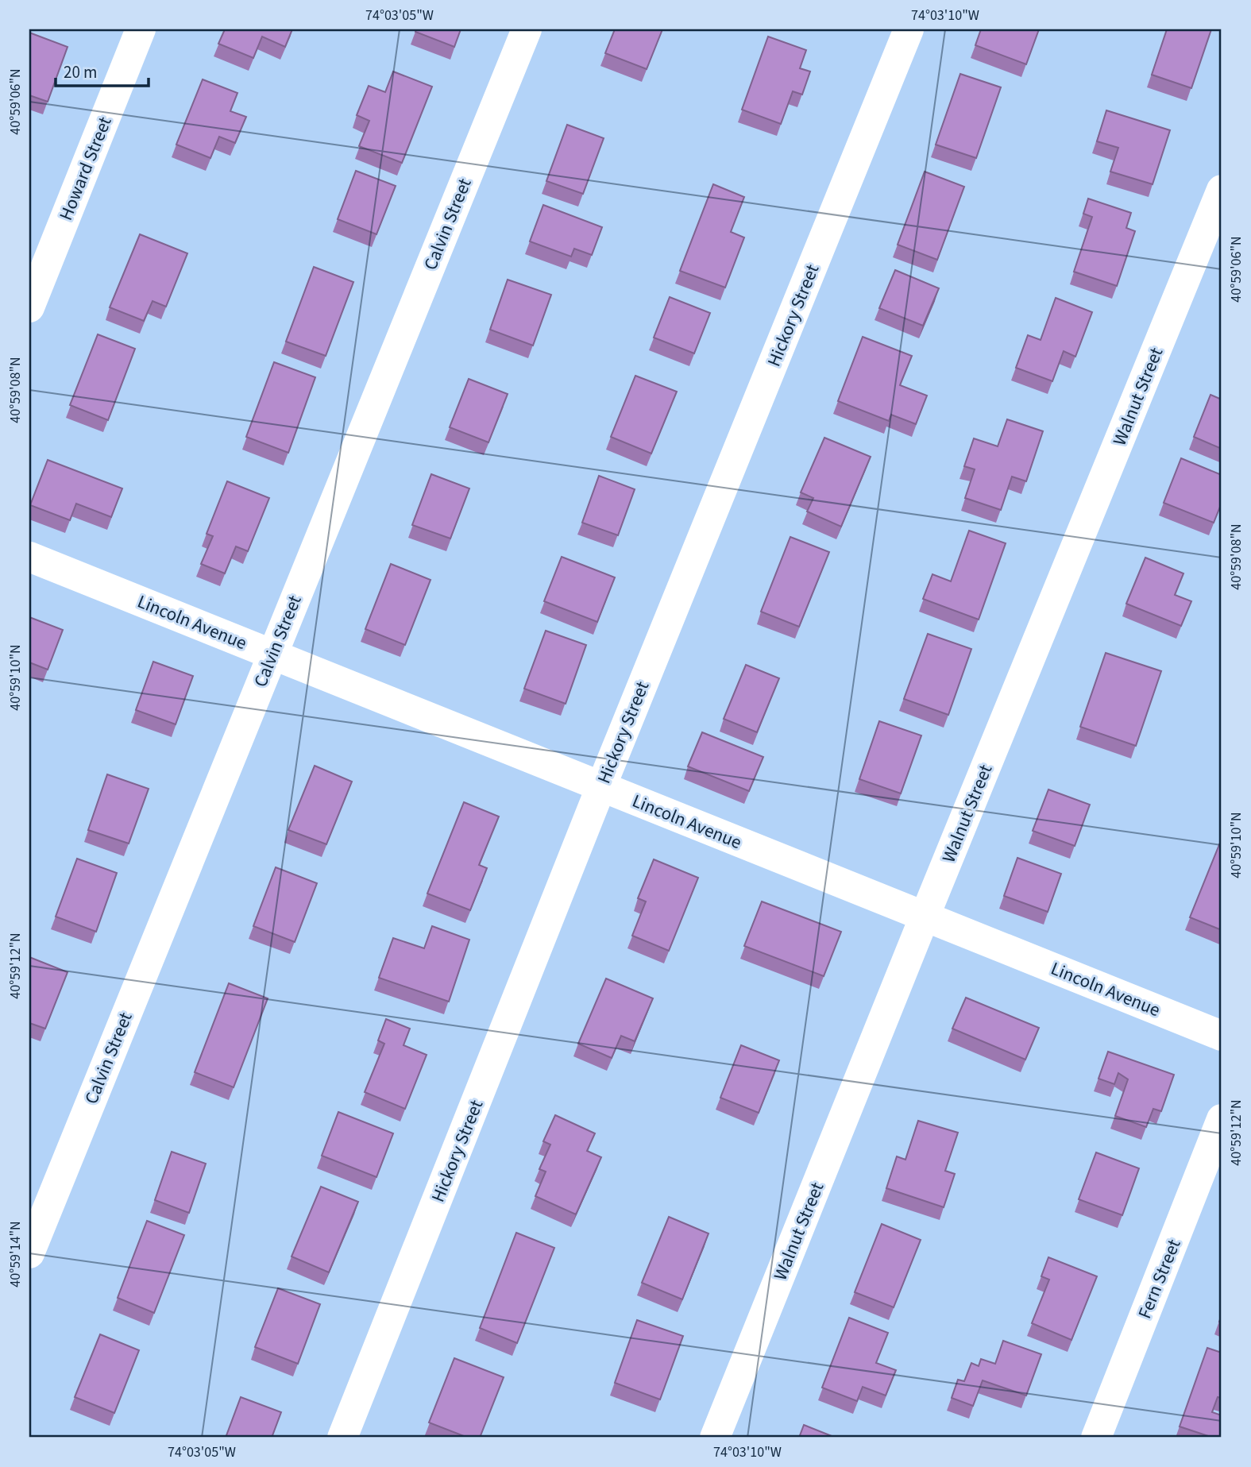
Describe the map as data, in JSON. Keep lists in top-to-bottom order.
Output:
{
  "streets": {
    "street": [
      "Howard Street",
      "Calvin Street",
      "Hickory Street",
      "Walnut Street",
      "Lincoln Avenue",
      "Fern Street"
    ]
  },
  "crossings": [
    ["Calvin Street", "Lincoln Avenue"],
    ["Hickory Street", "Lincoln Avenue"],
    ["Walnut Street", "Lincoln Avenue"]
  ],
  "scale_bar": "20 m",
  "coordinates": [
    "74°03'05\"W",
    "74°03'10\"W",
    "40°59'06\"N",
    "40°59'08\"N",
    "40°59'10\"N",
    "40°59'12\"N",
    "40°59'14\"N"
  ]
}
